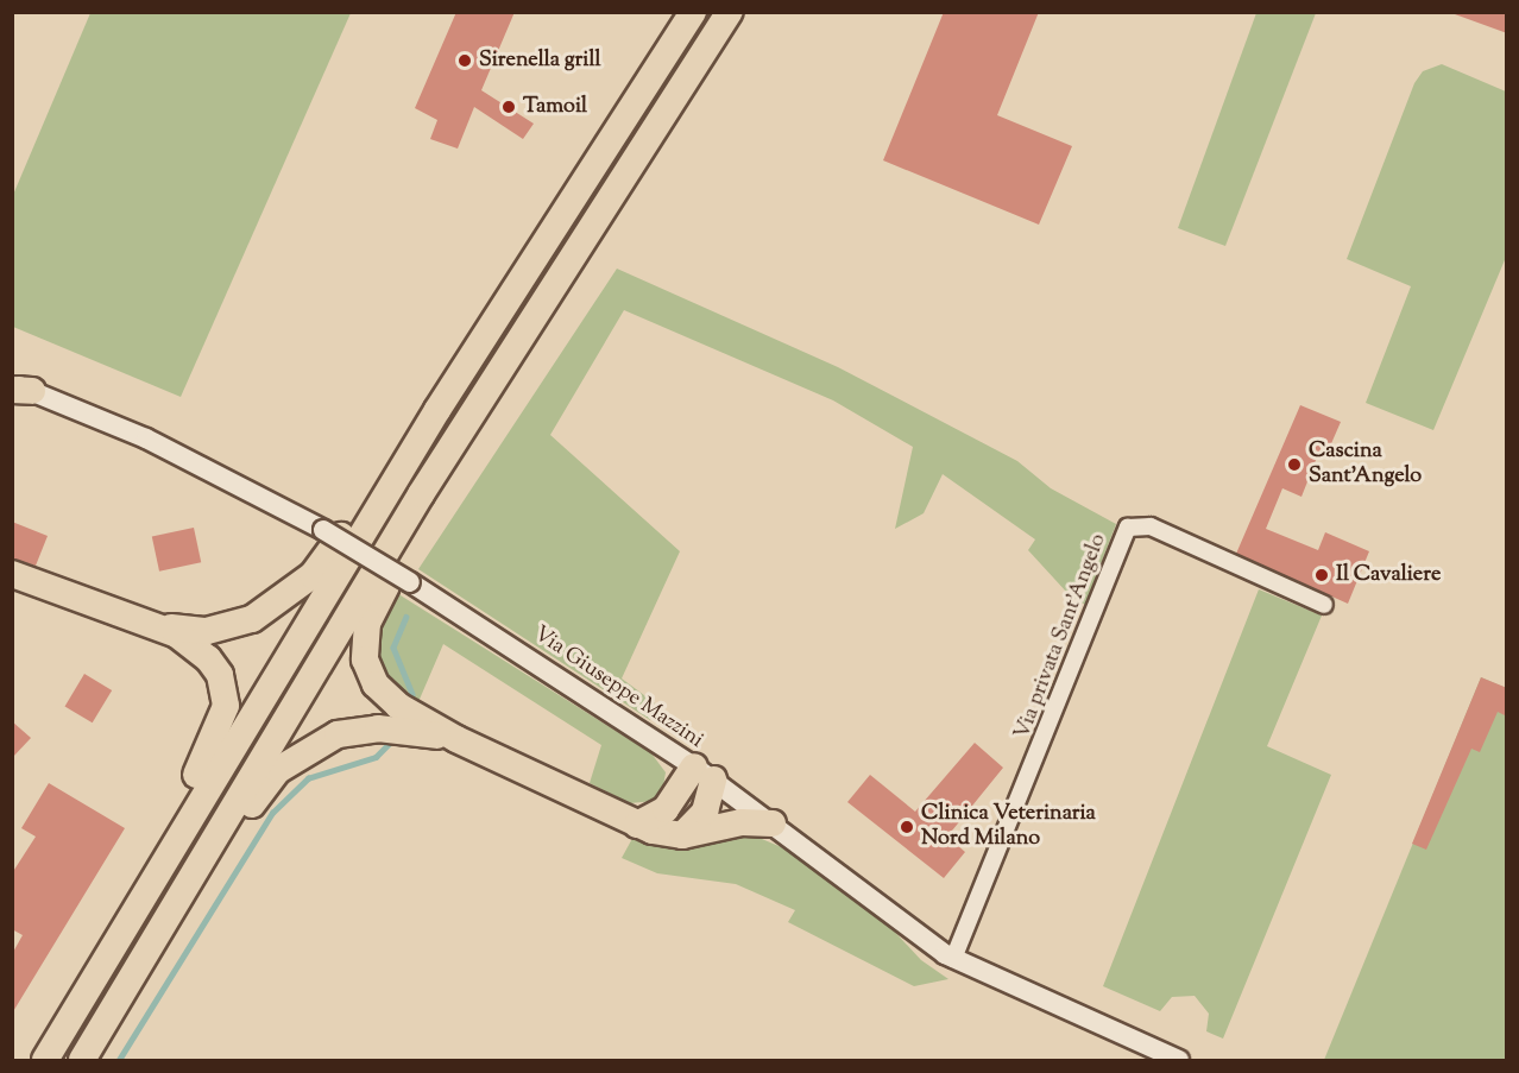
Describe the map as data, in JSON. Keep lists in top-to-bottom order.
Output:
{
  "streets": {
    "street": ["Via privata Sant'Angelo", "Via Giuseppe Mazzini"]
  },
  "crossings": [
    ["Via privata Sant'Angelo", "Via Giuseppe Mazzini"]
  ],
  "places": [
    "Sirenella grill",
    "Tamoil",
    "Cascina Sant'Angelo",
    "Il Cavaliere",
    "Clinica Veterinaria Nord Milano"
  ]
}
